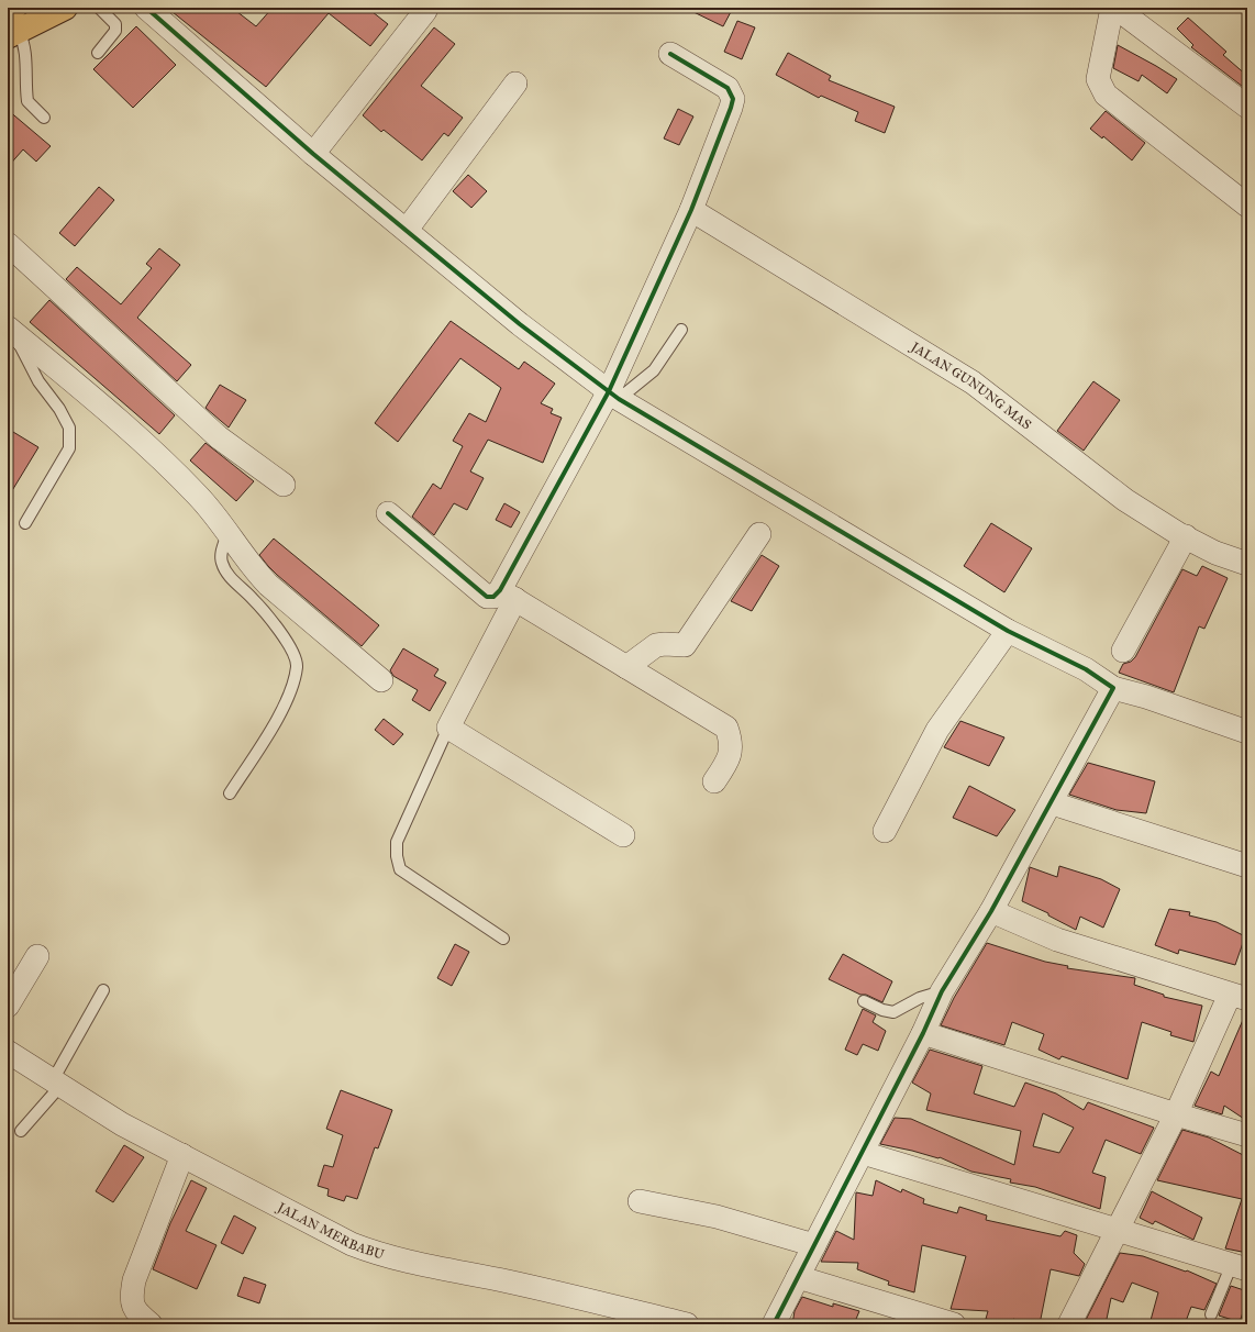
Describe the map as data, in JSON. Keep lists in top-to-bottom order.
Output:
{
  "streets": {
    "street": ["JALAN GUNUNG MAS", "JALAN MERBABU"]
  }
}
